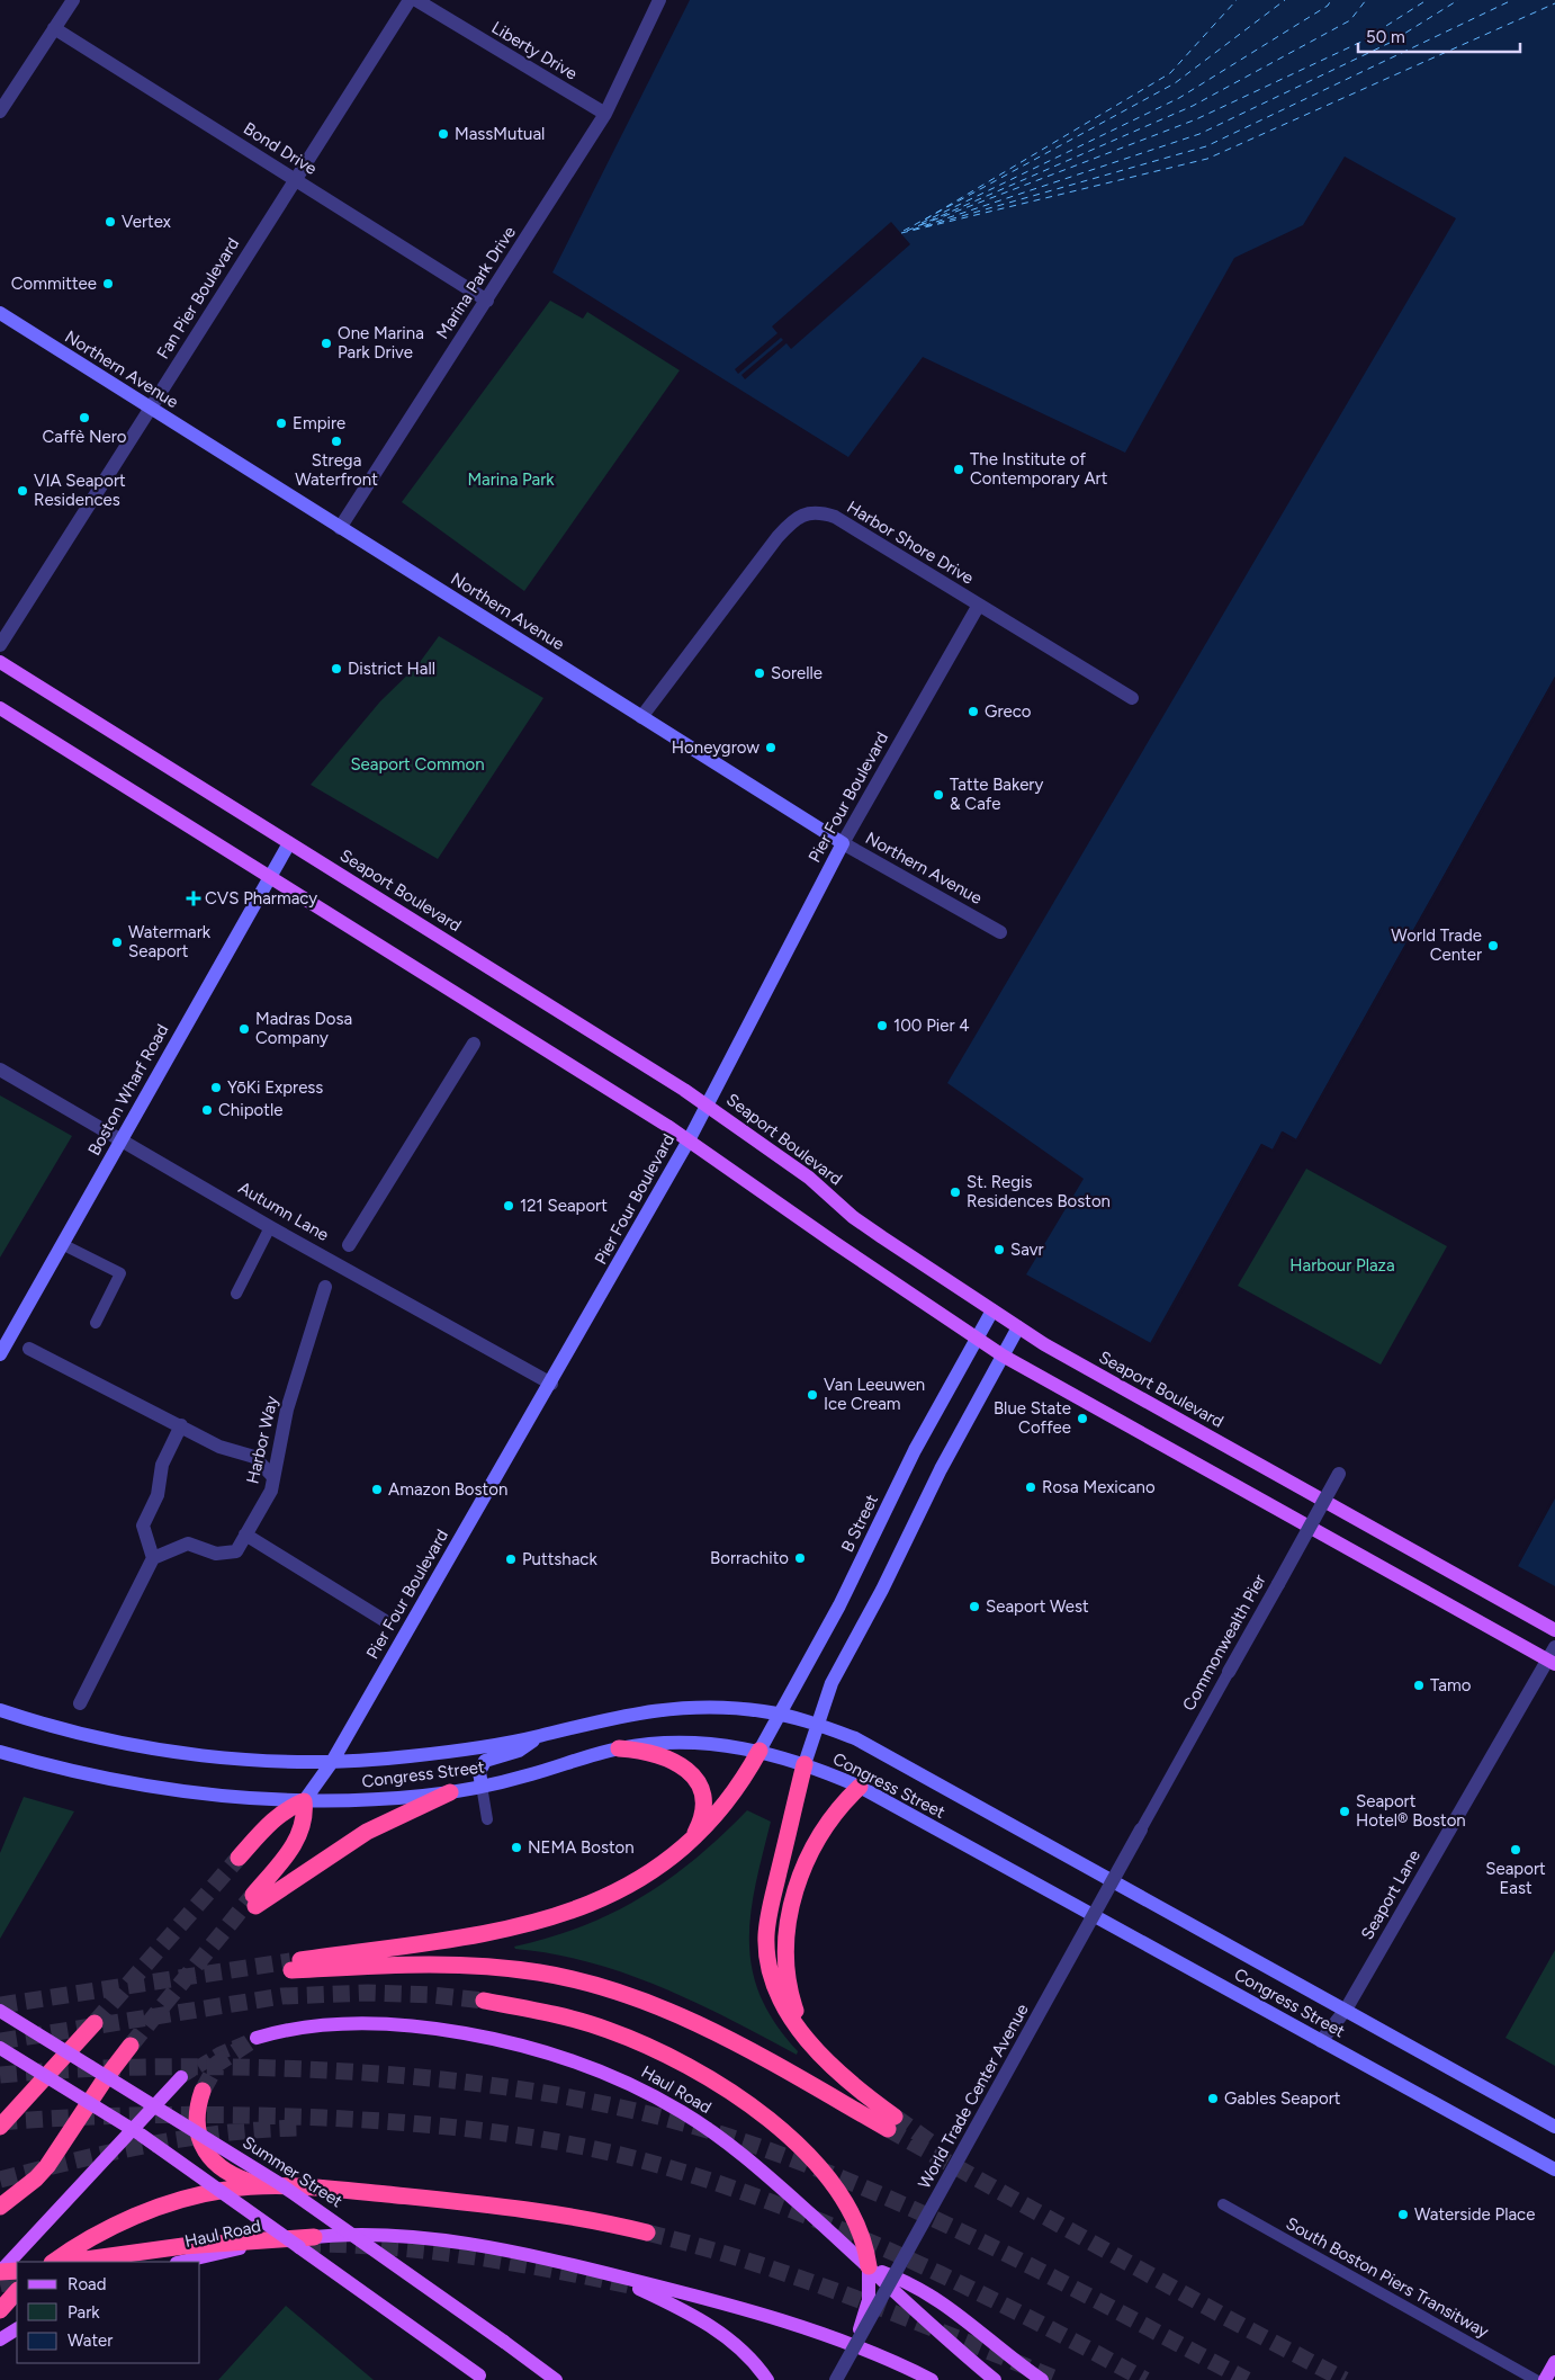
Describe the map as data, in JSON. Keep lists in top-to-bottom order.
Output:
{
  "streets": {
    "main road": [
      "Northern Avenue",
      "Pier Four Boulevard",
      "Seaport Boulevard",
      "Boston Wharf Road",
      "B Street",
      "Congress Street",
      "Haul Road",
      "Summer Street"
    ],
    "street": [
      "Liberty Drive",
      "Bond Drive",
      "Marina Park Drive",
      "Fan Pier Boulevard",
      "Harbor Shore Drive",
      "Autumn Lane",
      "Harbor Way",
      "Commonwealth Pier",
      "Seaport Lane",
      "World Trade Center Avenue"
    ],
    "lane": ["South Boston Piers Transitway"]
  },
  "crossings": [
    ["Liberty Drive", "Marina Park Drive"],
    ["Bond Drive", "Marina Park Drive"],
    ["Bond Drive", "Fan Pier Boulevard"],
    ["Marina Park Drive", "Northern Avenue"],
    ["Fan Pier Boulevard", "Northern Avenue"],
    ["Northern Avenue", "Harbor Shore Drive"],
    ["Northern Avenue", "Pier Four Boulevard"],
    ["Harbor Shore Drive", "Pier Four Boulevard"],
    ["Pier Four Boulevard", "Seaport Boulevard"],
    ["Pier Four Boulevard", "Autumn Lane"],
    ["Pier Four Boulevard", "Congress Street"],
    ["Seaport Boulevard", "Boston Wharf Road"],
    ["Seaport Boulevard", "B Street"],
    ["Boston Wharf Road", "Autumn Lane"],
    ["B Street", "Congress Street"],
    ["Commonwealth Pier", "World Trade Center Avenue"],
    ["Congress Street", "Seaport Lane"]
  ],
  "parks": ["Marina Park", "Seaport Common", "Harbour Plaza"],
  "places": {
    "other": [
      "MassMutual",
      "Vertex",
      "Committee",
      "One Marina Park Drive",
      "Caffè Nero",
      "Empire",
      "Strega Waterfront",
      "The Institute of Contemporary Art",
      "VIA Seaport Residences",
      "District Hall",
      "Sorelle",
      "Greco",
      "Honeygrow",
      "Tatte Bakery & Cafe",
      "Watermark Seaport",
      "World Trade Center",
      "100 Pier 4",
      "Madras Dosa Company",
      "YōKi Express",
      "Chipotle",
      "St. Regis Residences Boston",
      "121 Seaport",
      "Savr",
      "Van Leeuwen Ice Cream",
      "Blue State Coffee",
      "Rosa Mexicano",
      "Amazon Boston",
      "Borrachito",
      "Puttshack",
      "Seaport West",
      "Tamo",
      "Seaport Hotel® Boston",
      "NEMA Boston",
      "Seaport East",
      "Gables Seaport",
      "Waterside Place"
    ],
    "health": ["CVS Pharmacy"]
  },
  "legend": ["Road", "Park", "Water"],
  "scale_bar": "50 m"
}
